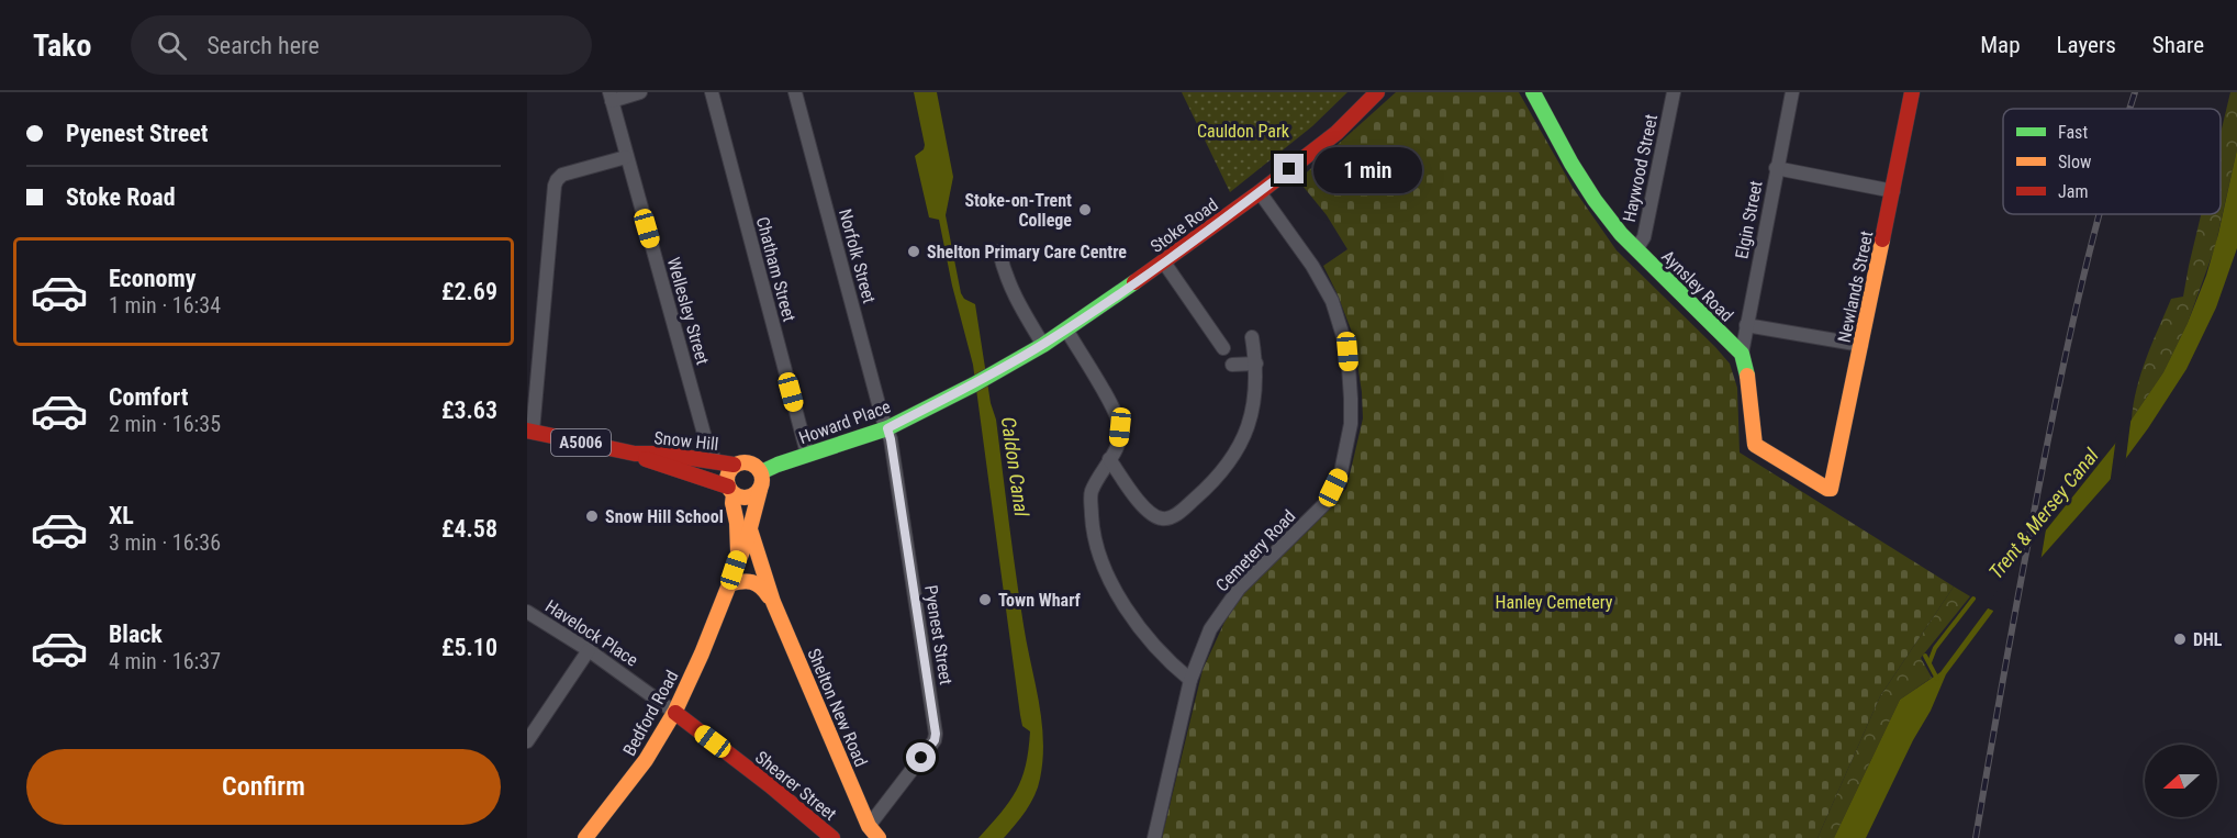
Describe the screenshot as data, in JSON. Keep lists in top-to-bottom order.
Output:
{
  "streets": {
    "main road": [
      "Stoke Road",
      "Aynsley Road",
      "Newlands Street",
      "Howard Place",
      "Snow Hill",
      "A5006",
      "Shelton New Road",
      "Bedford Road",
      "Shearer Street"
    ],
    "street": [
      "Haywood Street",
      "Elgin Street",
      "Norfolk Street",
      "Chatham Street",
      "Wellesley Street",
      "Cemetery Road",
      "Havelock Place",
      "Pyenest Street"
    ]
  },
  "crossings": [
    ["Haywood Street", "Aynsley Road"],
    ["Elgin Street", "Aynsley Road"],
    ["Elgin Street", "Newlands Street"],
    ["Stoke Road", "Howard Place"],
    ["Stoke Road", "Cemetery Road"],
    ["Norfolk Street", "Howard Place"],
    ["Norfolk Street", "Pyenest Street"],
    ["Chatham Street", "Howard Place"],
    ["Aynsley Road", "Newlands Street"],
    ["Wellesley Street", "Snow Hill"],
    ["Howard Place", "Snow Hill"],
    ["Howard Place", "Pyenest Street"],
    ["Howard Place", "Bedford Road"],
    ["Snow Hill", "Bedford Road"],
    ["Havelock Place", "Bedford Road"],
    ["Havelock Place", "Shearer Street"],
    ["Pyenest Street", "Shelton New Road"],
    ["Shelton New Road", "Bedford Road"],
    ["Bedford Road", "Shearer Street"]
  ],
  "water": ["Caldon Canal", "Trent & Mersey Canal"],
  "parks": ["Cauldon Park", "Hanley Cemetery"],
  "places": [
    "Stoke-on-Trent College",
    "Shelton Primary Care Centre",
    "Snow Hill School",
    "Town Wharf",
    "DHL"
  ],
  "legend": ["Fast", "Slow", "Jam"],
  "north": "left",
  "page": {
    "header": "Tako",
    "search": "Search here",
    "nav": ["Map", "Layers", "Share"],
    "banner": ["Pyenest Street", "Stoke Road"],
    "bubble": "1 min",
    "list": [
      {
        "name": "Economy",
        "note": "1 min · 16:34",
        "value": "£2.69"
      },
      {
        "name": "Comfort",
        "note": "2 min · 16:35",
        "value": "£3.63"
      },
      {
        "name": "XL",
        "note": "3 min · 16:36",
        "value": "£4.58"
      },
      {
        "name": "Black",
        "note": "4 min · 16:37",
        "value": "£5.10"
      }
    ],
    "buttons": "Confirm"
  }
}
